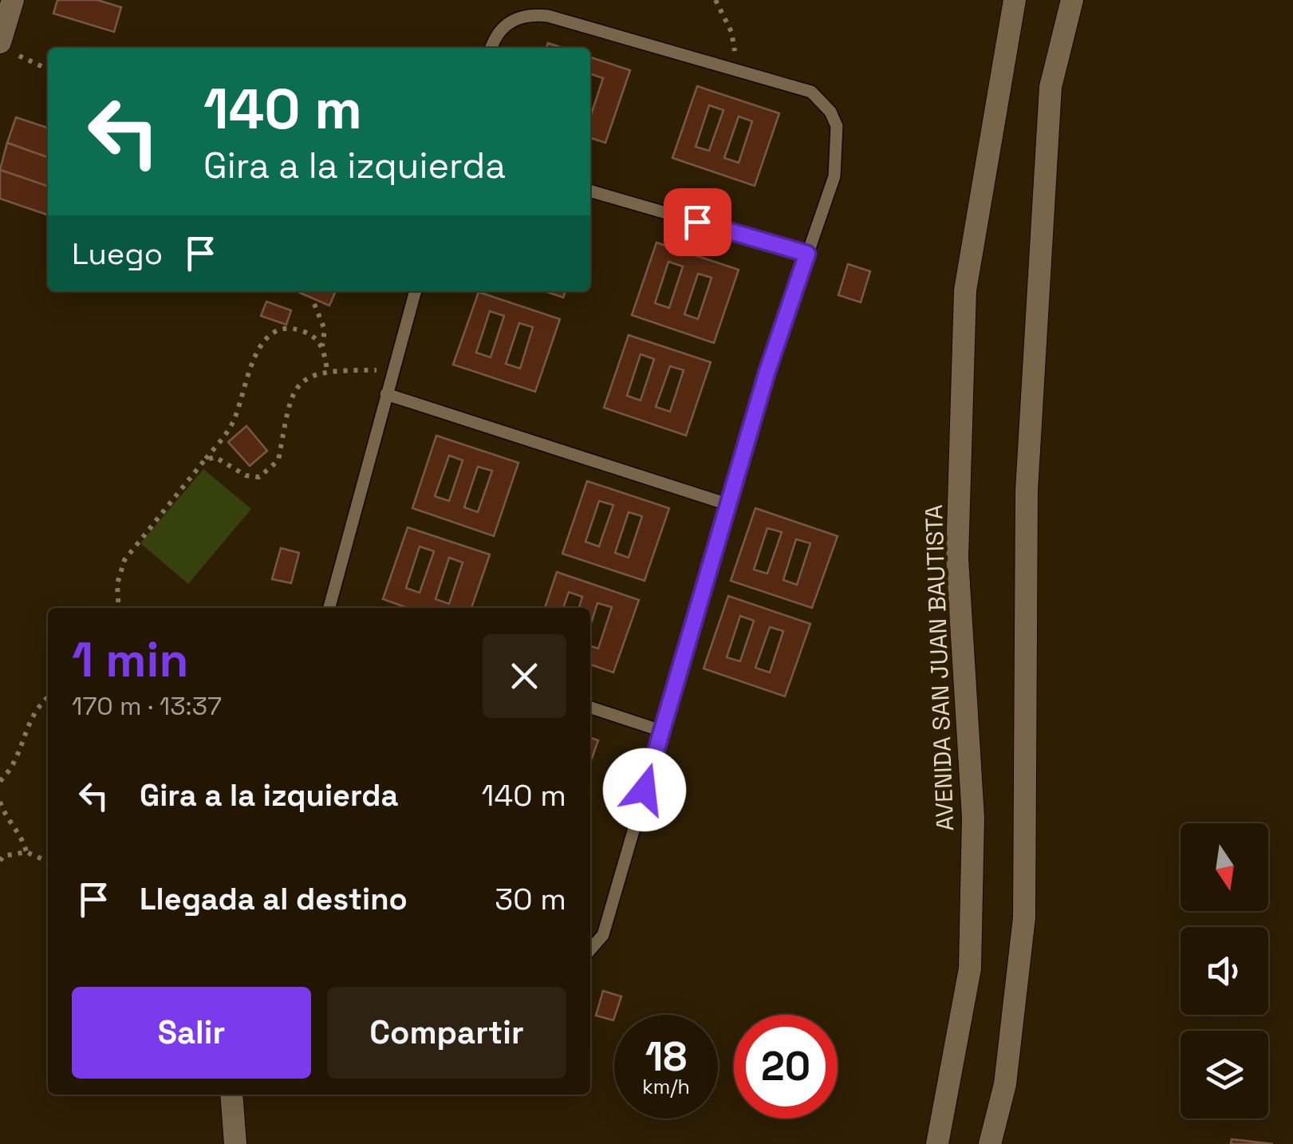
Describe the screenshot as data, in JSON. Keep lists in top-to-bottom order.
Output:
{
  "streets": {
    "street": ["AVENIDA SAN JUAN BAUTISTA"]
  },
  "north": "bottom",
  "page": {
    "turn": ["140 m", "Gira a la izquierda"],
    "then": "Luego",
    "heading": ["1 min", "170 m · 13:37"],
    "list": [
      {
        "name": "Gira a la izquierda",
        "value": "140 m"
      },
      {
        "name": "Llegada al destino",
        "value": "30 m"
      }
    ],
    "buttons": ["Salir", "Compartir"],
    "speed": "18 km/h",
    "limit": "20"
  }
}
